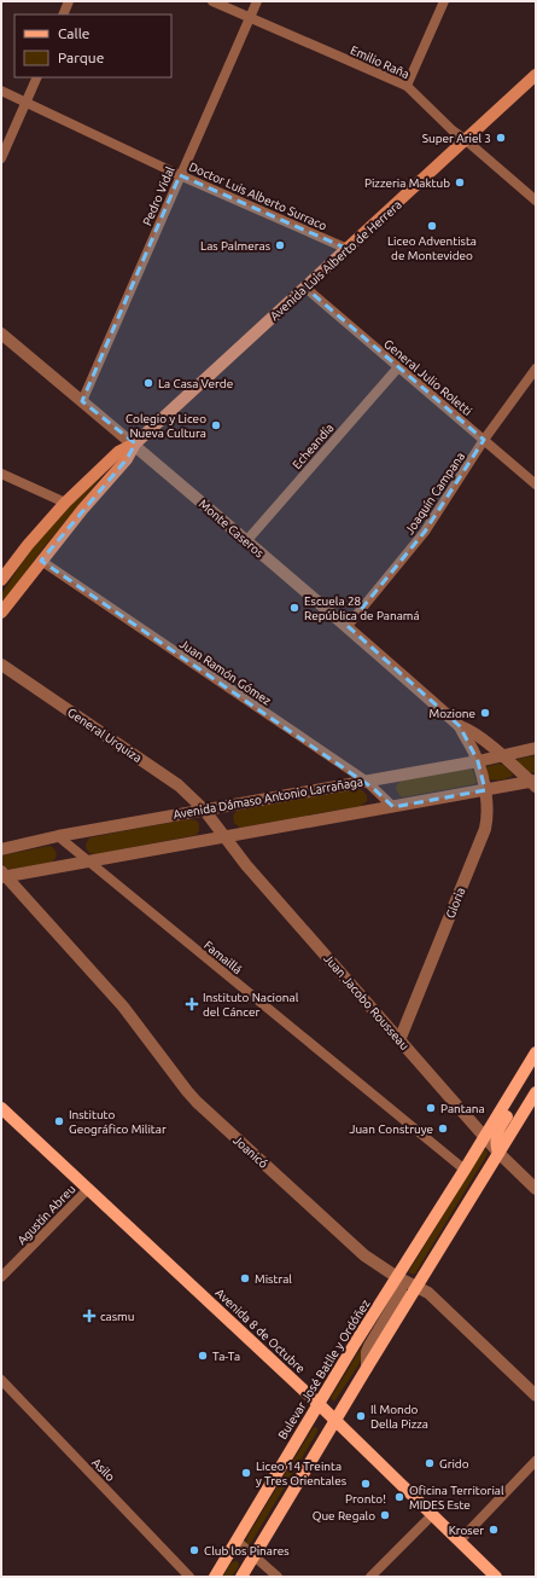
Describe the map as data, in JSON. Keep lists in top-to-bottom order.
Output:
{
  "streets": {
    "main road": ["Avenida Luis Alberto de Herrera", "Avenida 8 de Octubre", "Bulevar José Batlle y Ordóñez"],
    "street": [
      "Emilio Raña",
      "Pedro Vidal",
      "Doctor Luis Alberto Surraco",
      "General Julio Roletti",
      "Echeandía",
      "Joaquín Campana",
      "Monte Caseros",
      "Juan Ramón Gómez",
      "General Urquiza",
      "Avenida Dámaso Antonio Larrañaga",
      "Gloria",
      "Famaillá",
      "Juan Jacobo Rousseau",
      "Joanicó",
      "Agustín Abreu",
      "Asilo"
    ]
  },
  "crossings": [
    ["Emilio Raña", "Pedro Vidal"],
    ["Emilio Raña", "Avenida Luis Alberto de Herrera"],
    ["Pedro Vidal", "Doctor Luis Alberto Surraco"],
    ["Pedro Vidal", "Monte Caseros"],
    ["Doctor Luis Alberto Surraco", "Avenida Luis Alberto de Herrera"],
    ["Avenida Luis Alberto de Herrera", "General Julio Roletti"],
    ["Avenida Luis Alberto de Herrera", "Monte Caseros"],
    ["Avenida Luis Alberto de Herrera", "Juan Ramón Gómez"],
    ["General Julio Roletti", "Echeandía"],
    ["General Julio Roletti", "Joaquín Campana"],
    ["Echeandía", "Monte Caseros"],
    ["Joaquín Campana", "Monte Caseros"],
    ["Monte Caseros", "Avenida Dámaso Antonio Larrañaga"],
    ["Monte Caseros", "Gloria"],
    ["Juan Ramón Gómez", "Avenida Dámaso Antonio Larrañaga"],
    ["General Urquiza", "Avenida Dámaso Antonio Larrañaga"],
    ["General Urquiza", "Juan Jacobo Rousseau"],
    ["Avenida Dámaso Antonio Larrañaga", "Gloria"],
    ["Avenida Dámaso Antonio Larrañaga", "Famaillá"],
    ["Avenida Dámaso Antonio Larrañaga", "Juan Jacobo Rousseau"],
    ["Gloria", "Juan Jacobo Rousseau"],
    ["Famaillá", "Bulevar José Batlle y Ordóñez"],
    ["Juan Jacobo Rousseau", "Bulevar José Batlle y Ordóñez"],
    ["Joanicó", "Bulevar José Batlle y Ordóñez"],
    ["Agustín Abreu", "Avenida 8 de Octubre"],
    ["Avenida 8 de Octubre", "Bulevar José Batlle y Ordóñez"]
  ],
  "places": {
    "other": [
      "Super Ariel 3",
      "Pizzeria Maktub",
      "Liceo Adventista de Montevideo",
      "Las Palmeras",
      "La Casa Verde",
      "Colegio y Liceo Nueva Cultura",
      "Escuela 28 República de Panamá",
      "Mozione",
      "Pantana",
      "Instituto Geográfico Militar",
      "Juan Construye",
      "Mistral",
      "Ta-Ta",
      "Il Mondo Della Pizza",
      "Grido",
      "Liceo 14 Treinta y Tres Orientales",
      "Pronto!",
      "Oficina Territorial MIDES Este",
      "Que Regalo",
      "Kroser",
      "Club los Pinares"
    ],
    "health": ["Instituto Nacional del Cáncer", "casmu"]
  },
  "legend": ["Calle", "Parque"]
}
